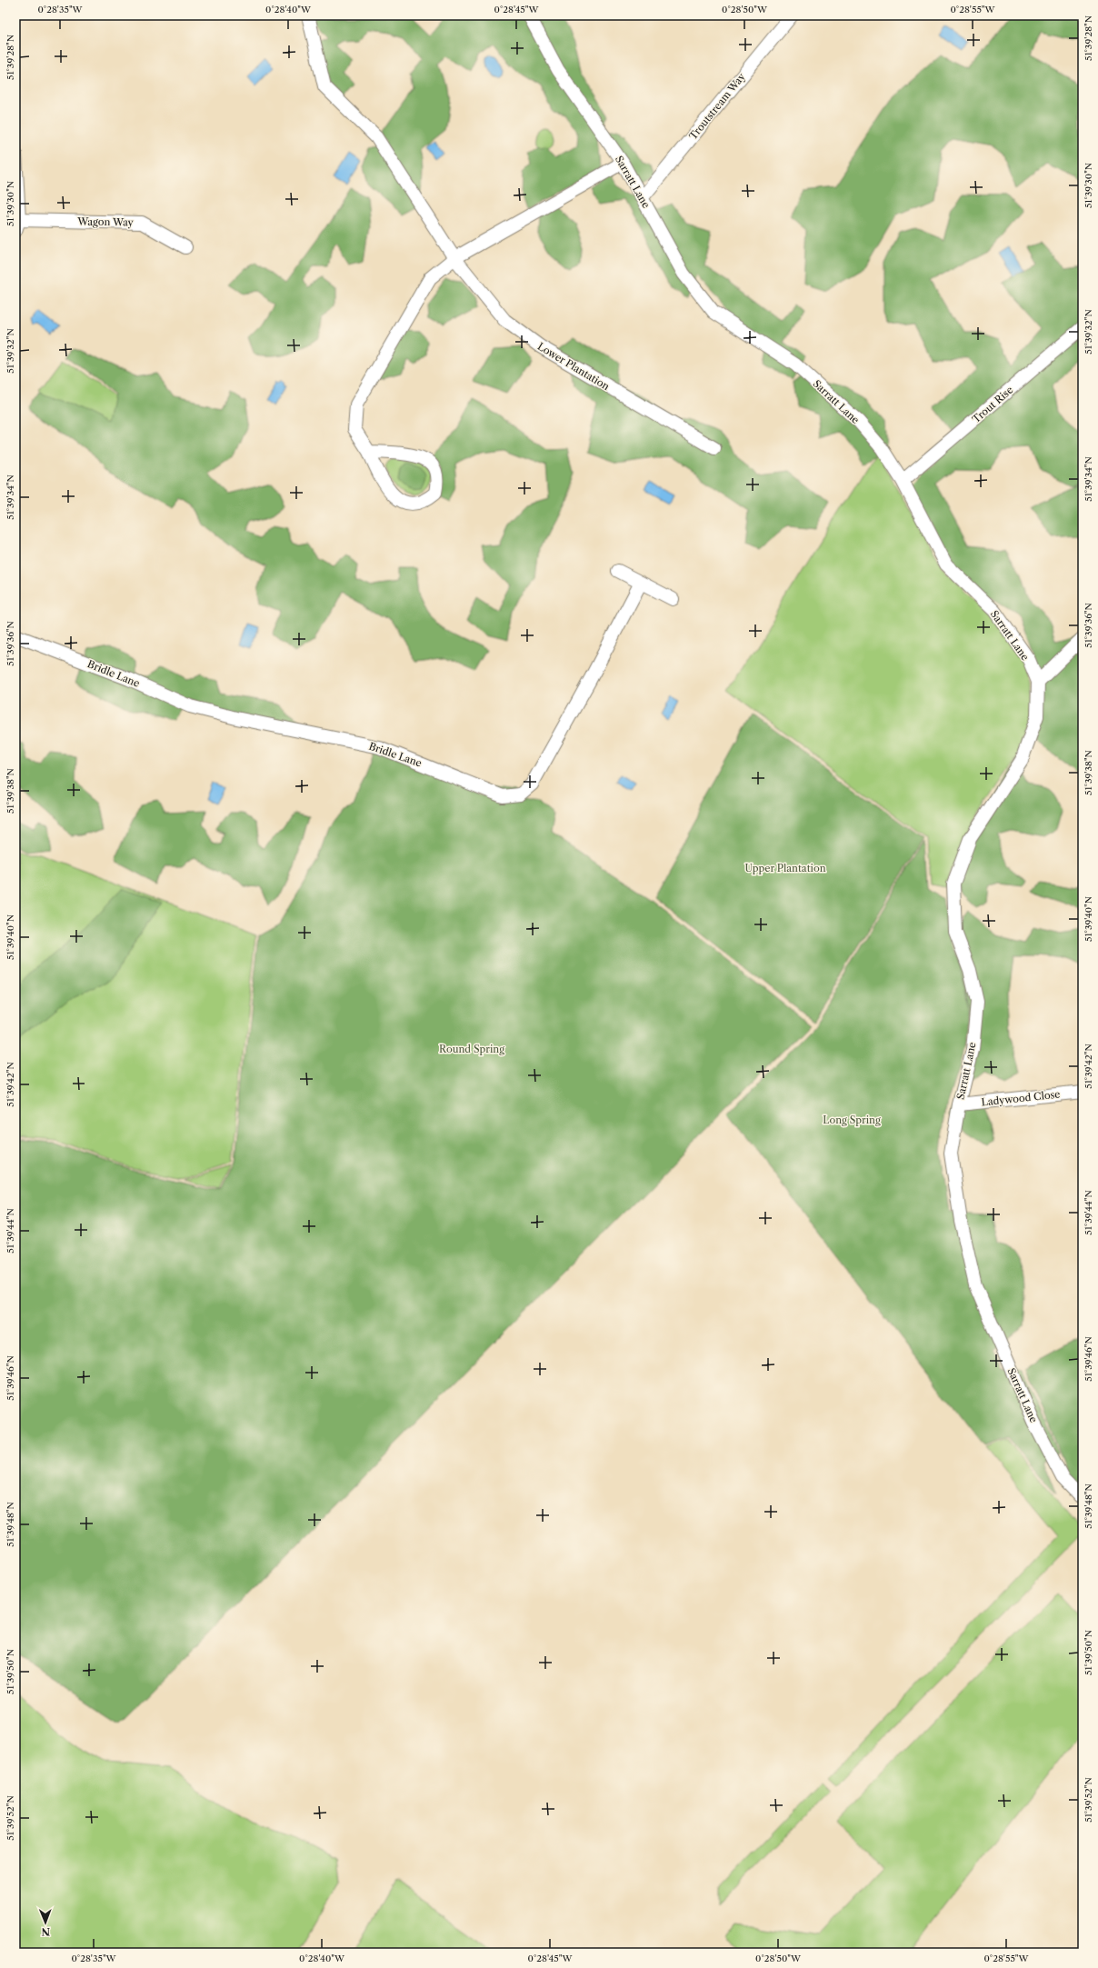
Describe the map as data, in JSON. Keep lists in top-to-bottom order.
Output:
{
  "streets": {
    "street": [
      "Troutstream Way",
      "Sarratt Lane",
      "Wagon Way",
      "Lower Plantation",
      "Trout Rise",
      "Bridle Lane",
      "Ladywood Close"
    ]
  },
  "crossings": [
    ["Troutstream Way", "Sarratt Lane"],
    ["Sarratt Lane", "Trout Rise"],
    ["Sarratt Lane", "Ladywood Close"]
  ],
  "parks": ["Upper Plantation", "Round Spring", "Long Spring"],
  "north": "bottom",
  "coordinates": [
    "0°28'35\"W",
    "0°28'40\"W",
    "0°28'45\"W",
    "0°28'50\"W",
    "0°28'55\"W",
    "51°39'28\"N",
    "51°39'30\"N",
    "51°39'32\"N",
    "51°39'34\"N",
    "51°39'36\"N",
    "51°39'38\"N",
    "51°39'40\"N",
    "51°39'42\"N",
    "51°39'44\"N",
    "51°39'46\"N",
    "51°39'48\"N",
    "51°39'50\"N",
    "51°39'52\"N"
  ]
}
